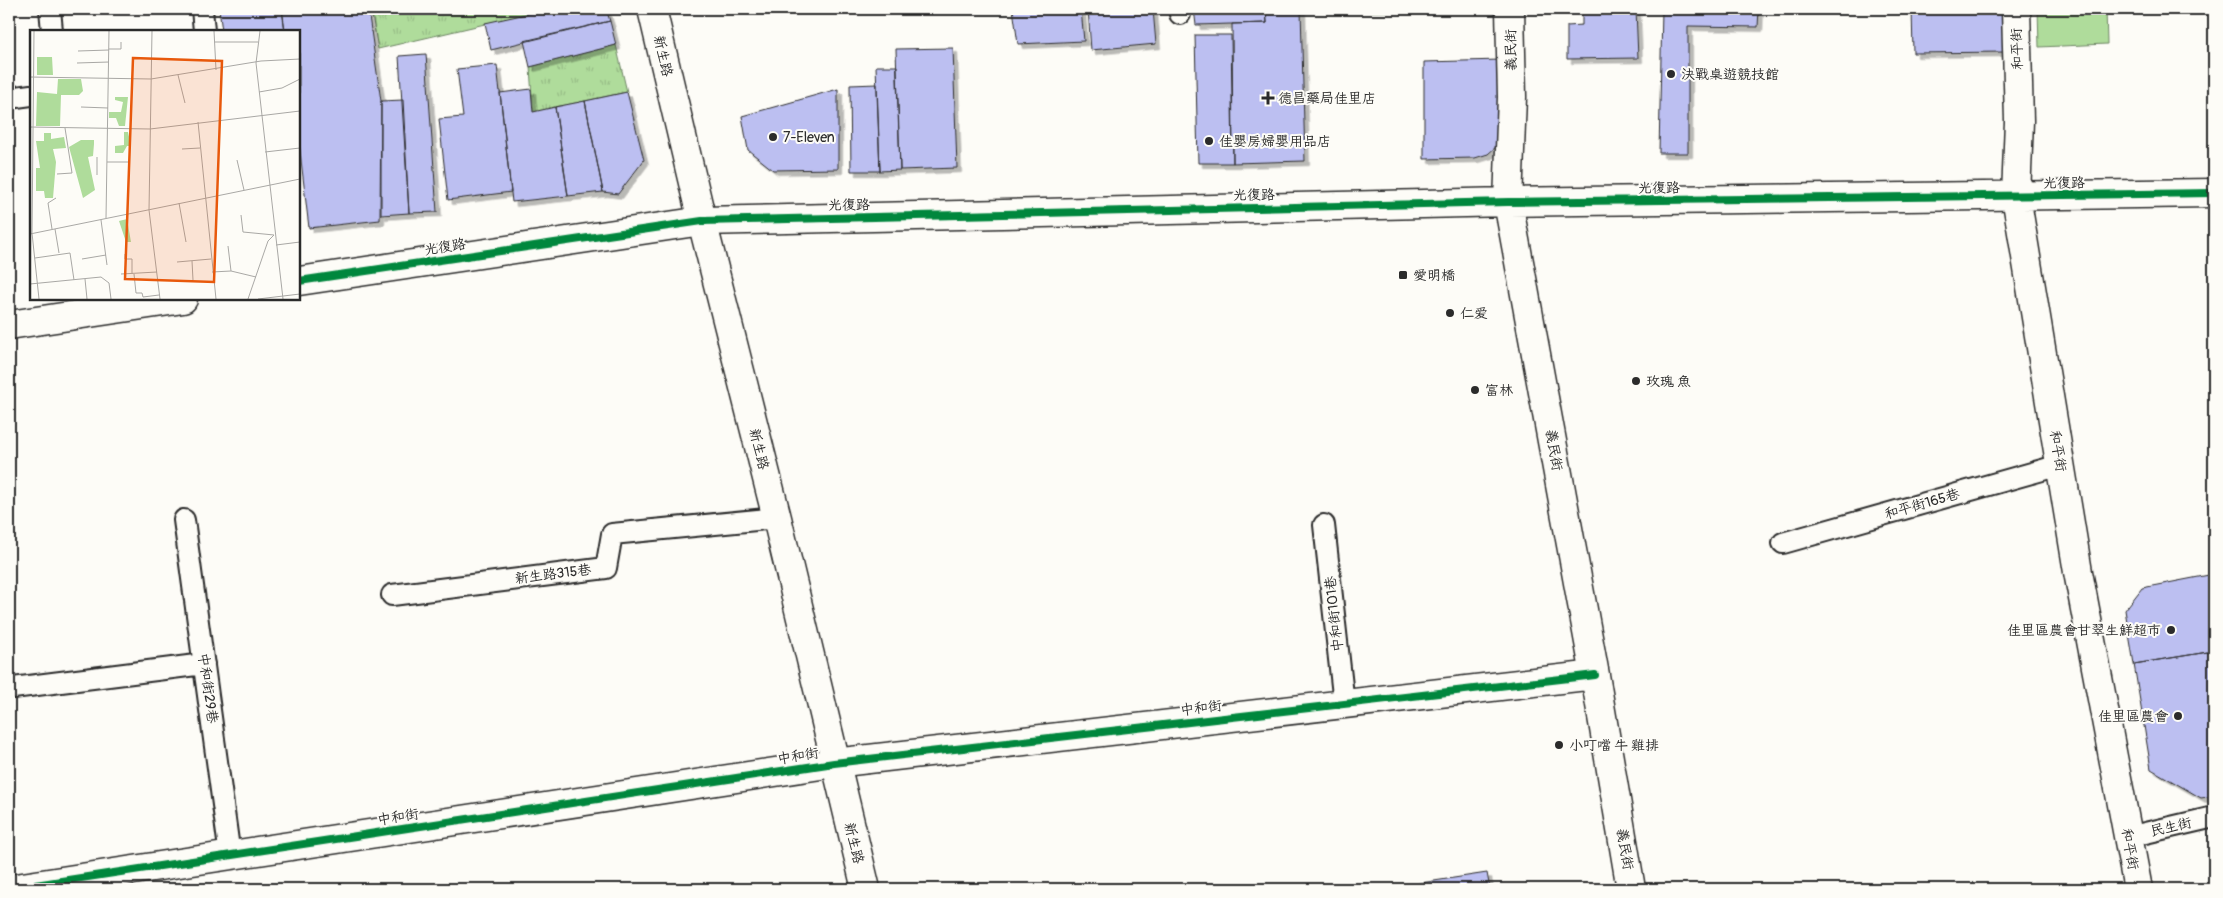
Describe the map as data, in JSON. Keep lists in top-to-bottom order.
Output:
{
  "streets": {
    "street": [
      "和平街",
      "義民街",
      "新生路",
      "光復路",
      "中和街"
    ],
    "lane": [
      "和平街165巷",
      "新生路315巷",
      "中和街101巷",
      "中和街29巷",
      "民生街"
    ]
  },
  "crossings": [
    ["和平街", "光復路"],
    ["和平街", "和平街165巷"],
    ["和平街", "民生街"],
    ["義民街", "光復路"],
    ["義民街", "中和街"],
    ["新生路", "光復路"],
    ["新生路", "新生路315巷"],
    ["新生路", "中和街"],
    ["中和街101巷", "中和街"],
    ["中和街29巷", "中和街"]
  ],
  "places": {
    "other": [
      "決戰桌遊競技館",
      "7-Eleven",
      "佳嬰房婦嬰用品店",
      "仁爱",
      "玫瑰 魚",
      "富林",
      "佳里區農會甘翠生鮮超市",
      "佳里區農會",
      "小叮噹 牛 雞排"
    ],
    "health": ["德昌藥局佳里店"],
    "transit": ["愛明橋"]
  }
}
